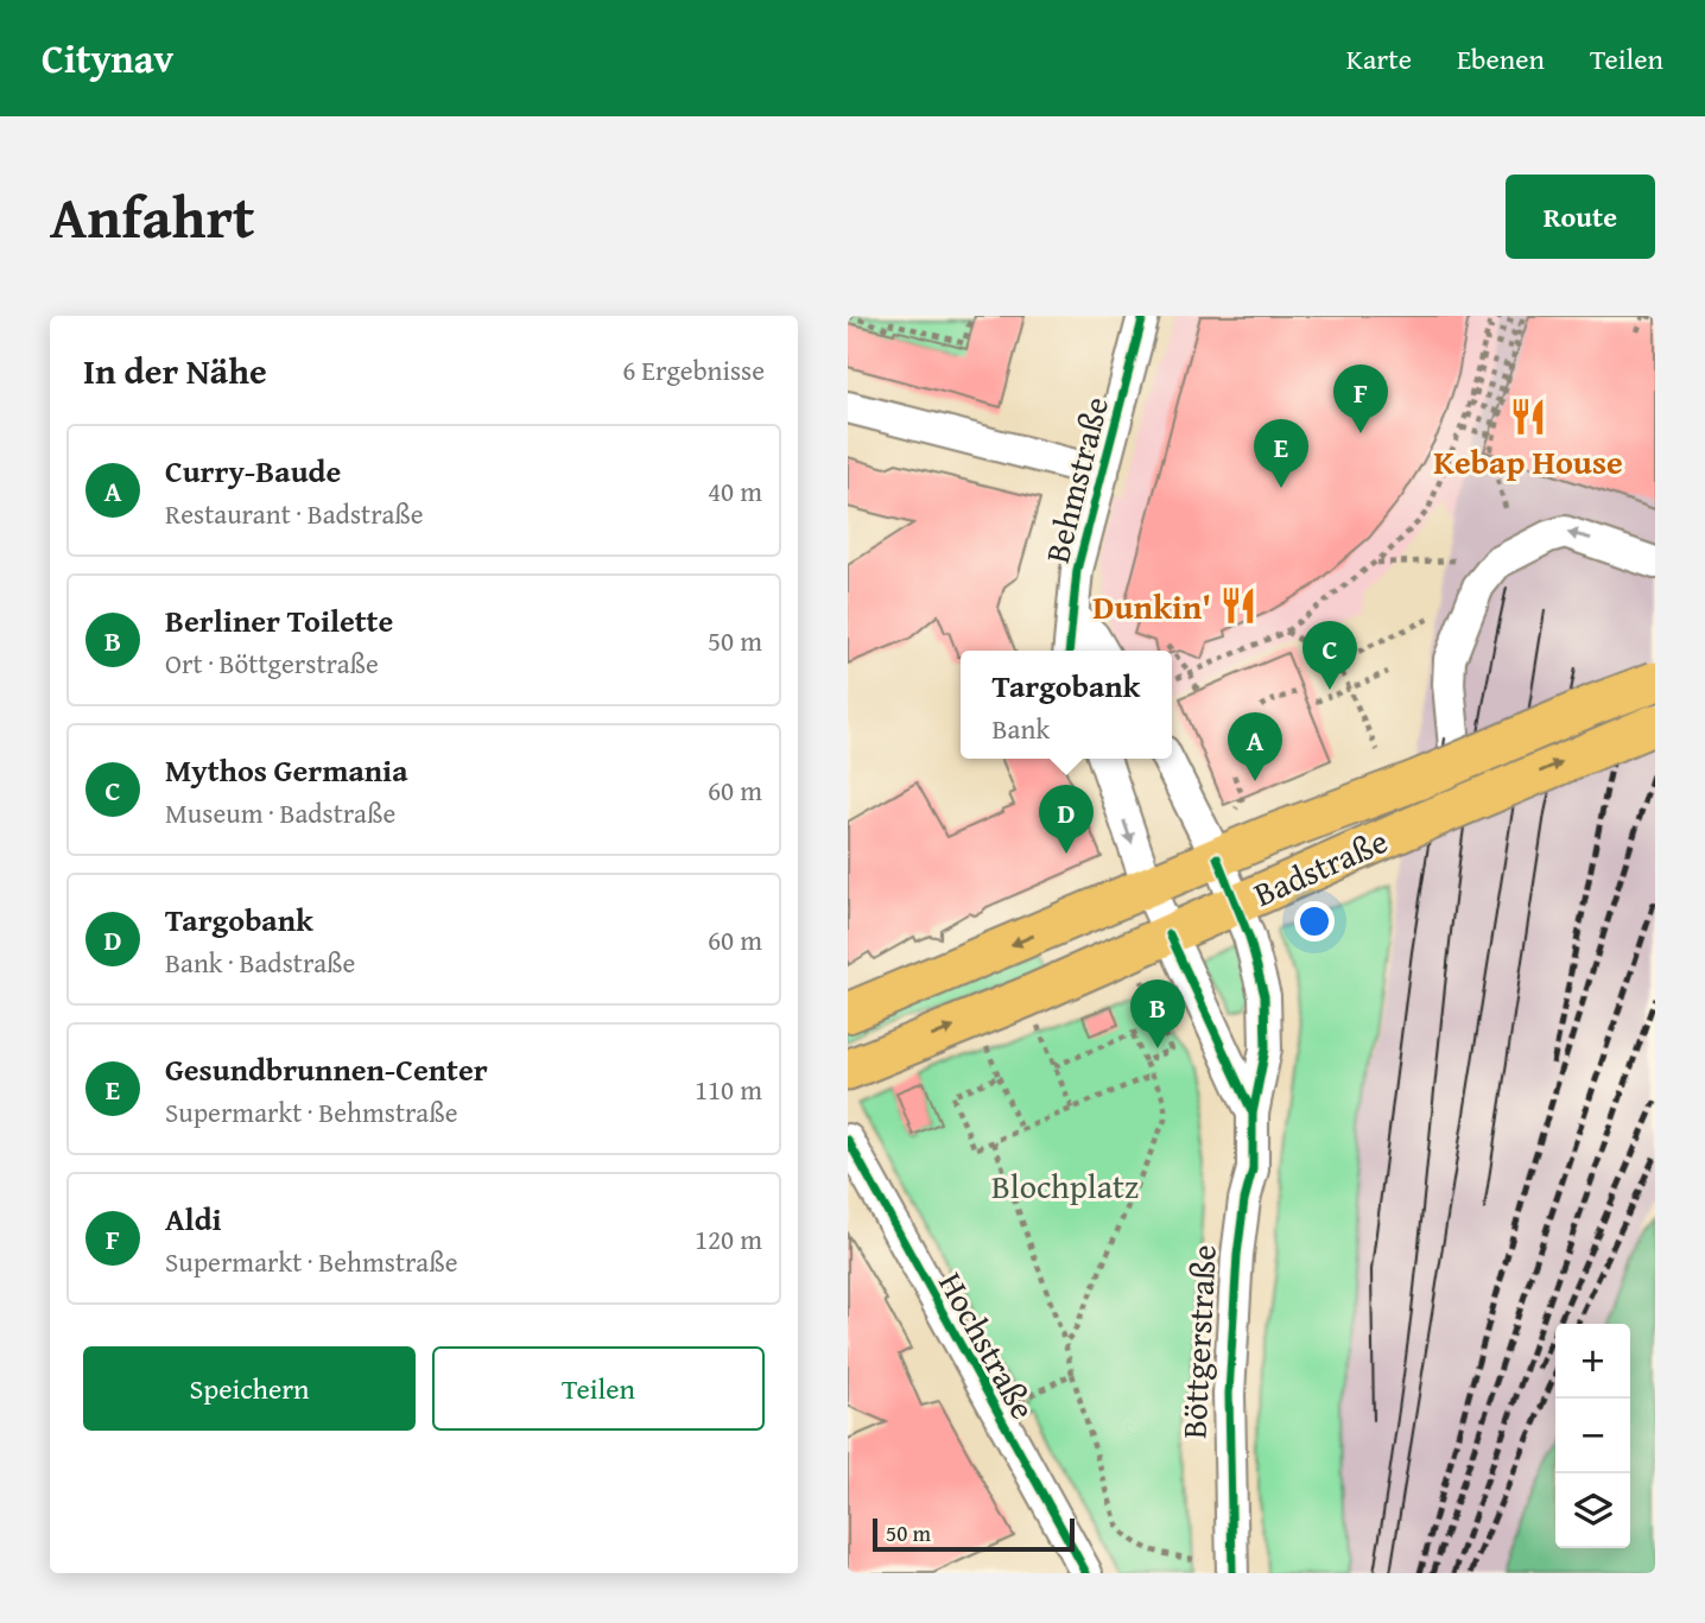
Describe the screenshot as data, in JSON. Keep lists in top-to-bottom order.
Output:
{
  "streets": {
    "main road": ["Badstraße"],
    "street": ["Behmstraße", "Böttgerstraße", "Hochstraße"]
  },
  "crossings": [
    ["Badstraße", "Böttgerstraße"]
  ],
  "parks": ["Blochplatz"],
  "places": {
    "restaurant": ["Kebap House", "Dunkin'"]
  },
  "scale_bar": "50 m",
  "page": {
    "header": "Citynav",
    "nav": ["Karte", "Ebenen", "Teilen"],
    "title": "Anfahrt",
    "buttons": [
      "Route",
      ["Speichern", "Teilen"]
    ],
    "heading": ["In der Nähe", "6 Ergebnisse"],
    "pins": [
      "F",
      "E",
      "C",
      "A",
      "D",
      "B"
    ],
    "list": [
      {
        "mark": "A",
        "name": "Curry-Baude",
        "note": "Restaurant · Badstraße",
        "value": "40 m"
      },
      {
        "mark": "B",
        "name": "Berliner Toilette",
        "note": "Ort · Böttgerstraße",
        "value": "50 m"
      },
      {
        "mark": "C",
        "name": "Mythos Germania",
        "note": "Museum · Badstraße",
        "value": "60 m"
      },
      {
        "mark": "D",
        "name": "Targobank",
        "note": "Bank · Badstraße",
        "value": "60 m"
      },
      {
        "mark": "E",
        "name": "Gesundbrunnen-Center",
        "note": "Supermarkt · Behmstraße",
        "value": "110 m"
      },
      {
        "mark": "F",
        "name": "Aldi",
        "note": "Supermarkt · Behmstraße",
        "value": "120 m"
      }
    ],
    "popup": ["Targobank", "Bank"],
    "map_buttons": ["+", "−"],
    "scale": "50 m"
  }
}
